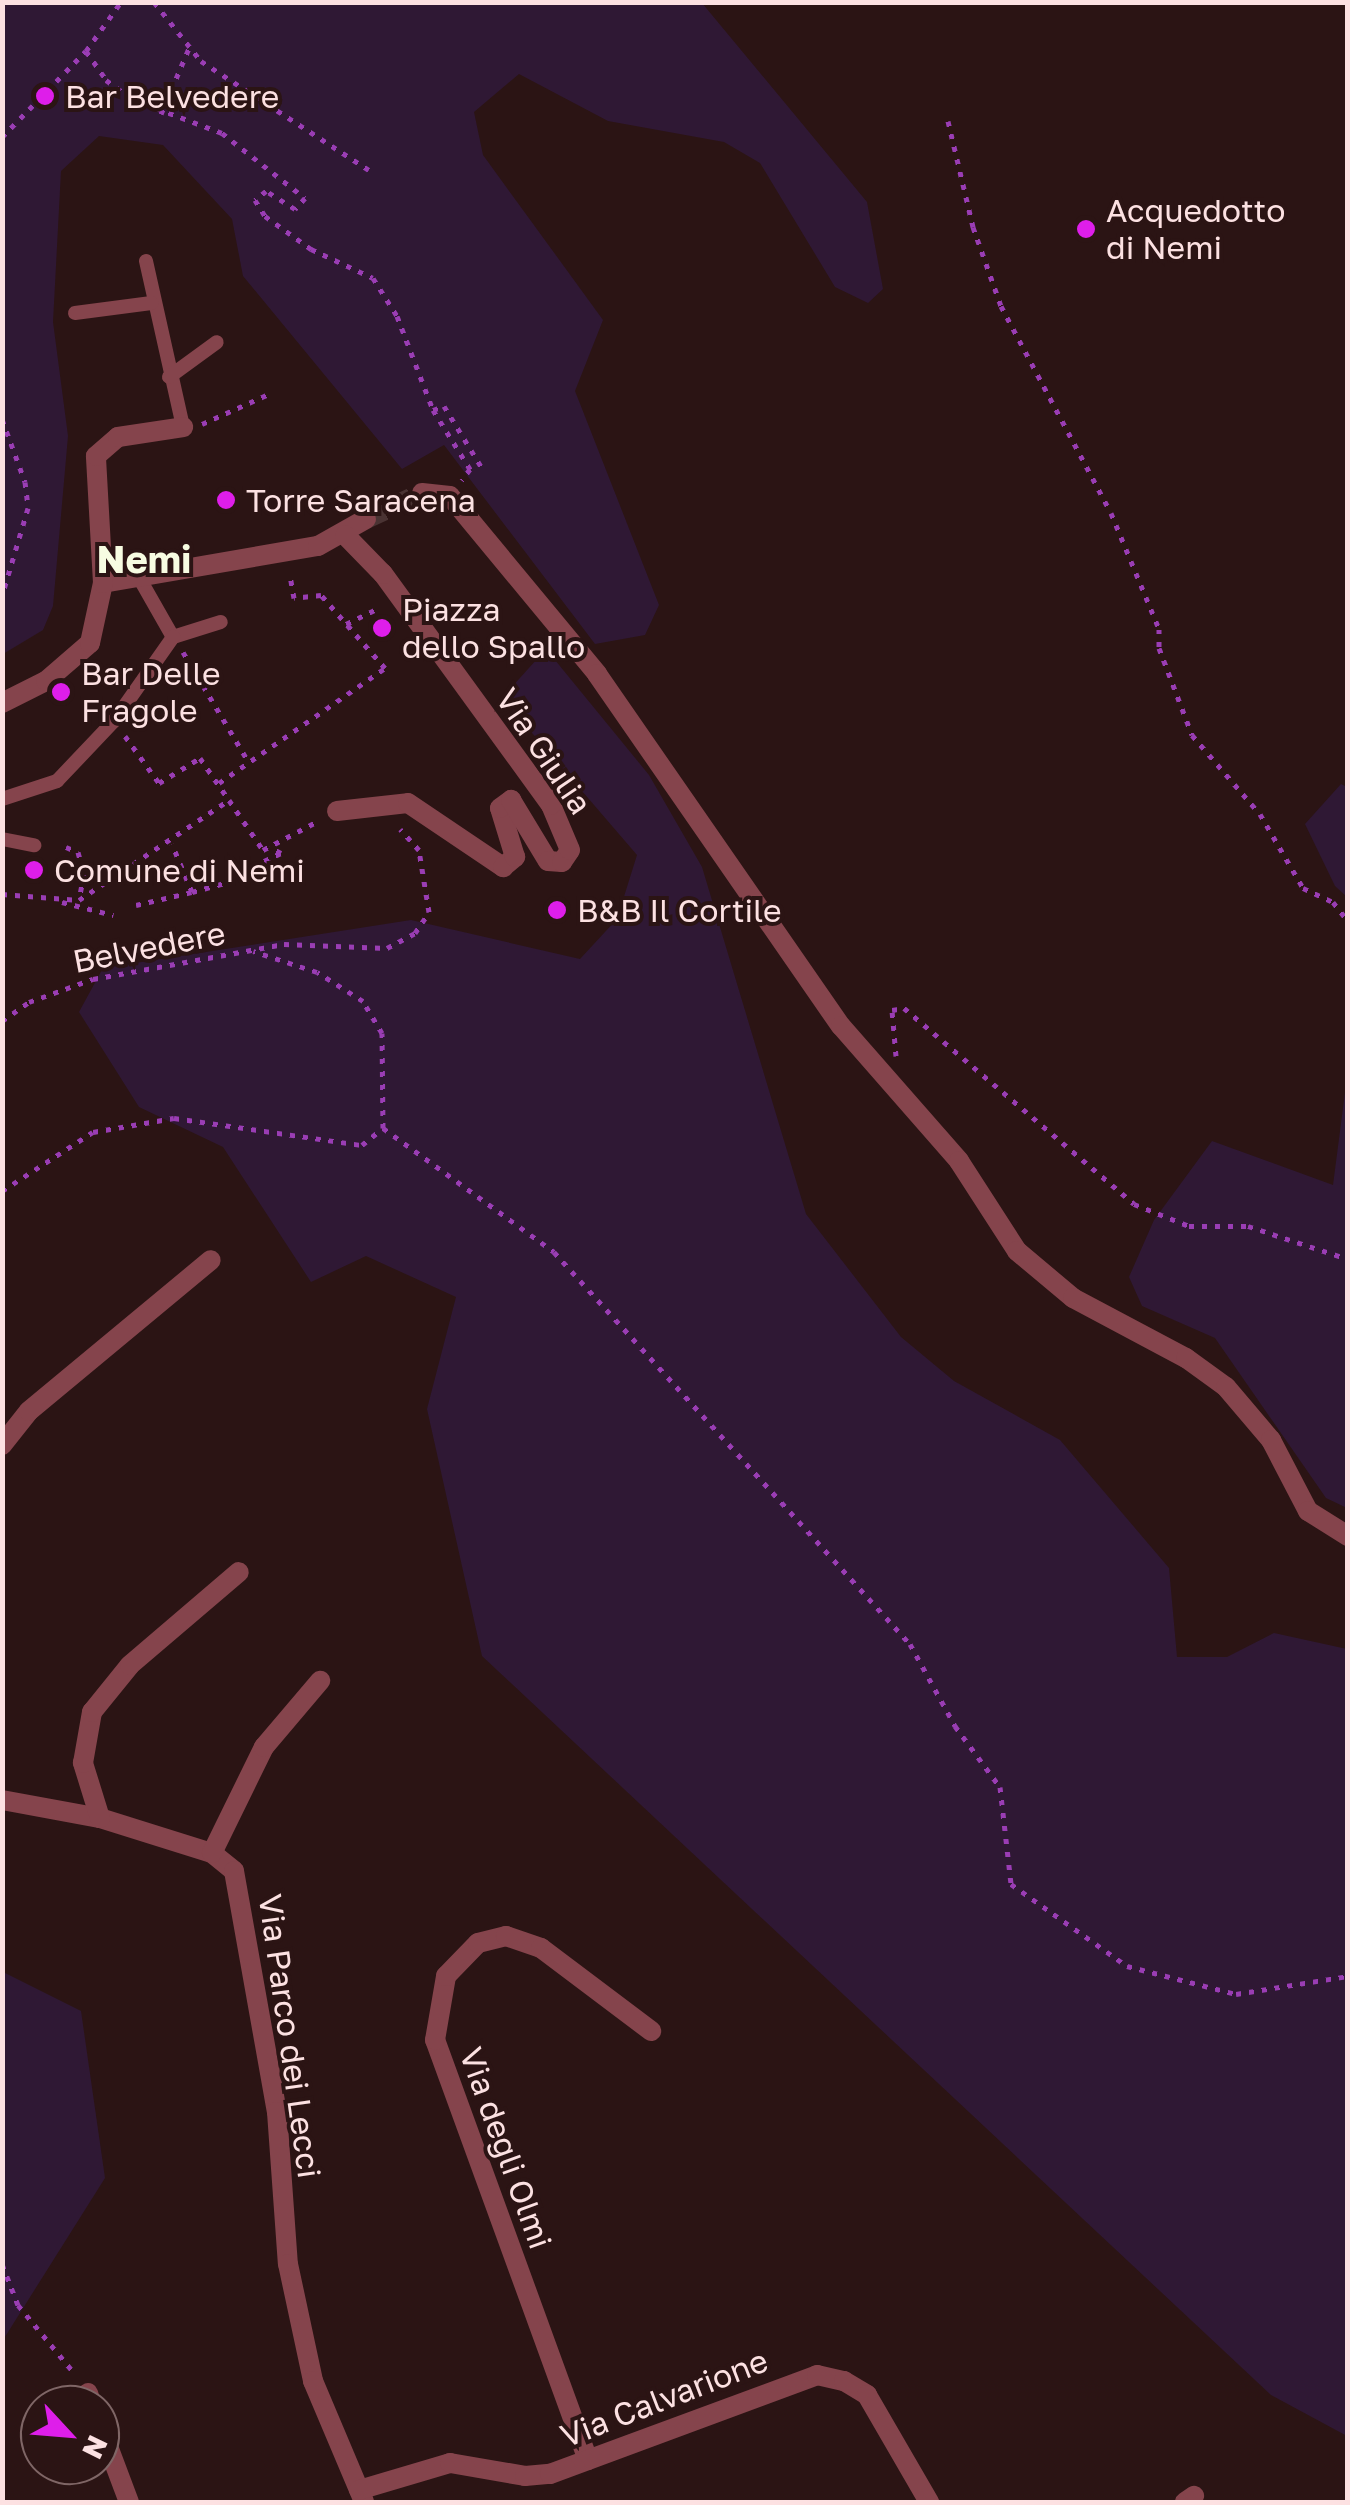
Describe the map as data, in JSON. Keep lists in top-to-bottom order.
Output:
{
  "streets": {
    "street": [
      "Via Giulia",
      "Via Parco dei Lecci",
      "Via degli Olmi",
      "Via Calvarione"
    ],
    "path": ["Belvedere"]
  },
  "crossings": [
    ["Via Parco dei Lecci", "Via Calvarione"],
    ["Via degli Olmi", "Via Calvarione"]
  ],
  "districts": ["Nemi"],
  "places": [
    "Bar Belvedere",
    "Acquedotto di Nemi",
    "Torre Saracena",
    "Piazza dello Spallo",
    "Bar Delle Fragole",
    "Comune di Nemi",
    "B&B Il Cortile"
  ],
  "north": "bottom right"
}
